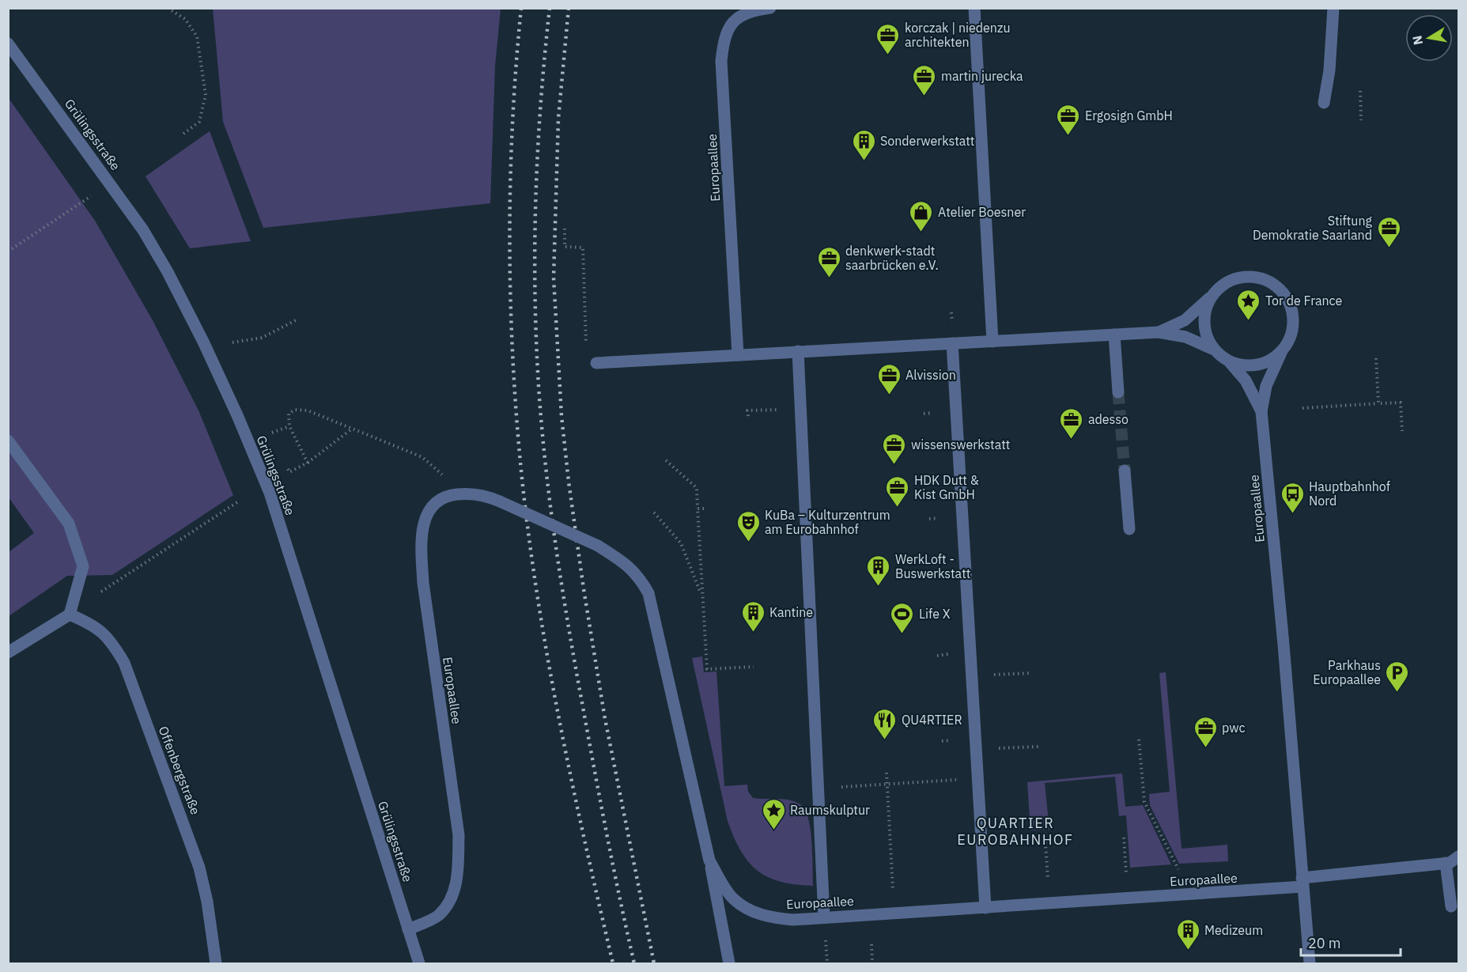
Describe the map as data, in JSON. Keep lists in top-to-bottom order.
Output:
{
  "streets": {
    "street": ["Grülingsstraße", "Europaallee", "Offenbergstraße"]
  },
  "crossings": [
    ["Grülingsstraße", "Europaallee"]
  ],
  "districts": ["QUARTIER EUROBAHNHOF"],
  "places": {
    "office": [
      "korczak | niedenzu architekten",
      "martin jurecka",
      "Ergosign GmbH",
      "Stiftung Demokratie Saarland",
      "denkwerk-stadt saarbrücken e.V.",
      "Alvission",
      "adesso",
      "wissenswerkstatt",
      "HDK Dutt & Kist GmbH",
      "pwc"
    ],
    "building": [
      "Sonderwerkstatt",
      "WerkLoft - Buswerkstatt",
      "Kantine",
      "Medizeum"
    ],
    "shop": ["Atelier Boesner"],
    "place": ["Tor de France", "Raumskulptur"],
    "bus stop": ["Hauptbahnhof Nord"],
    "theatre": ["KuBa – Kulturzentrum am Eurobahnhof"],
    "sports": ["Life X"],
    "parking": ["Parkhaus Europaallee"],
    "restaurant": ["QU4RTIER"]
  },
  "scale_bar": "20 m",
  "north": "left"
}
